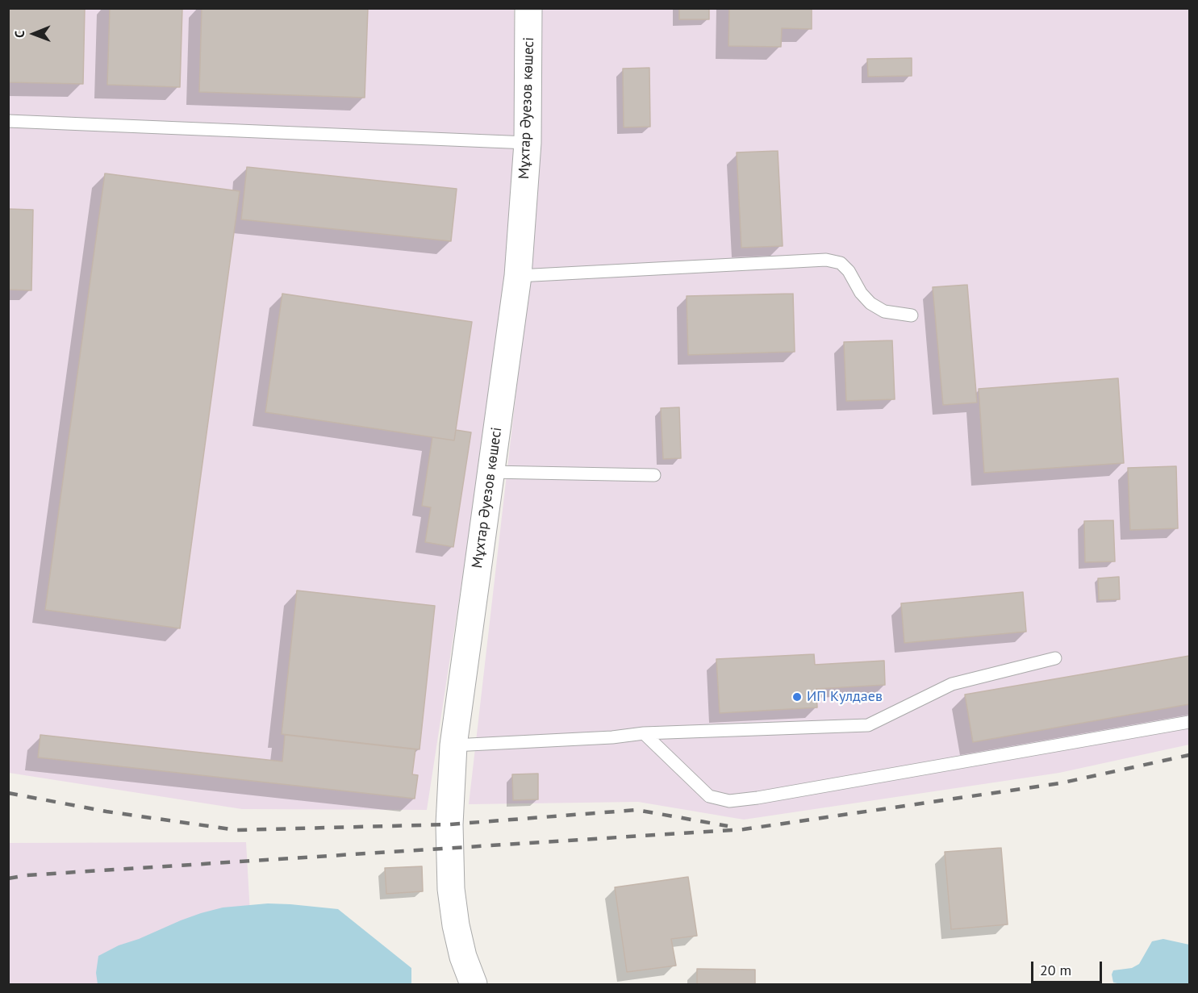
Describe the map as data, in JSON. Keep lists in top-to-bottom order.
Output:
{
  "streets": {
    "street": ["Мұхтар Әуезов көшесі"]
  },
  "places": ["ИП Кулдаев"],
  "scale_bar": "20 m",
  "north": "left"
}
